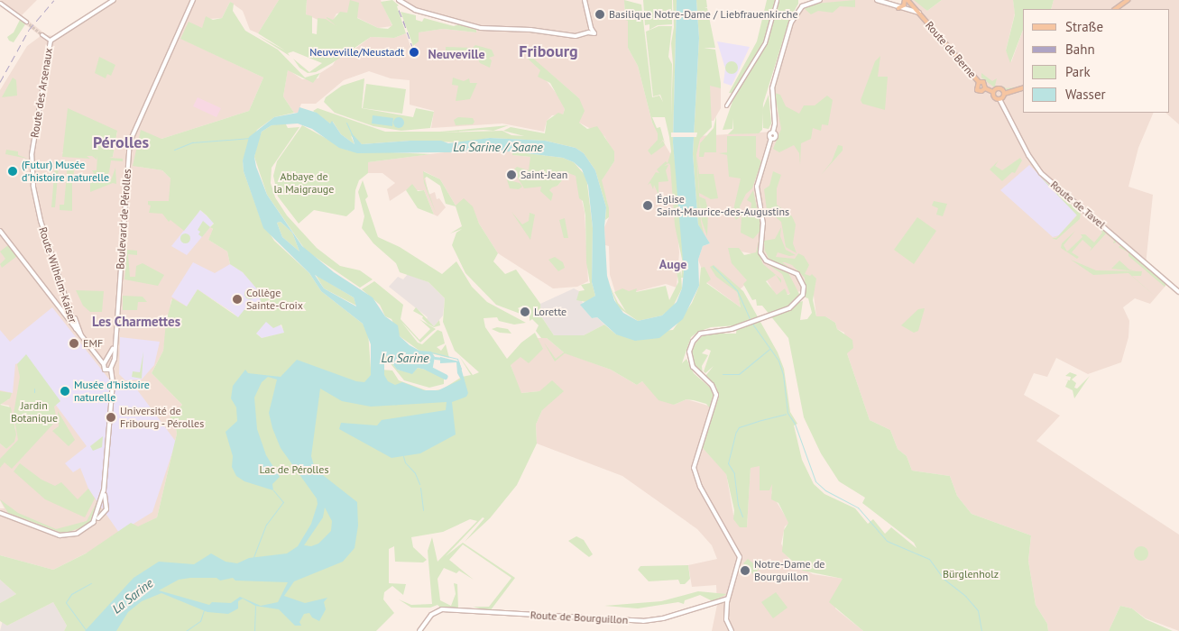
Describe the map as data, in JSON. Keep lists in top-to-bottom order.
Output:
{
  "streets": {
    "main road": [
      "Route de Berne",
      "Route des Arsenaux",
      "Route de Tavel",
      "Boulevard de Pérolles",
      "Route Wilhelm-Kaiser",
      "Route de Bourguillon"
    ]
  },
  "crossings": [
    ["Route des Arsenaux", "Route Wilhelm-Kaiser"],
    ["Boulevard de Pérolles", "Route Wilhelm-Kaiser"]
  ],
  "districts": [
    "Fribourg",
    "Neuveville",
    "Pérolles",
    "Auge",
    "Les Charmettes"
  ],
  "water": ["La Sarine / Saane", "La Sarine"],
  "parks": [
    "Abbaye de la Maigrauge",
    "Jardin Botanique",
    "Lac de Pérolles",
    "Bürglenholz"
  ],
  "places": [
    "Basilique Notre-Dame / Liebfrauenkirche",
    "Neuveville/Neustadt",
    "(Futur) Musée d'histoire naturelle",
    "Saint-Jean",
    "Église Saint-Maurice-des-Augustins",
    "Collège Sainte-Croix",
    "Lorette",
    "EMF",
    "Musée d'histoire naturelle",
    "Université de Fribourg - Pérolles",
    "Notre-Dame de Bourguillon"
  ],
  "legend": [
    "Straße",
    "Bahn",
    "Park",
    "Wasser"
  ]
}
